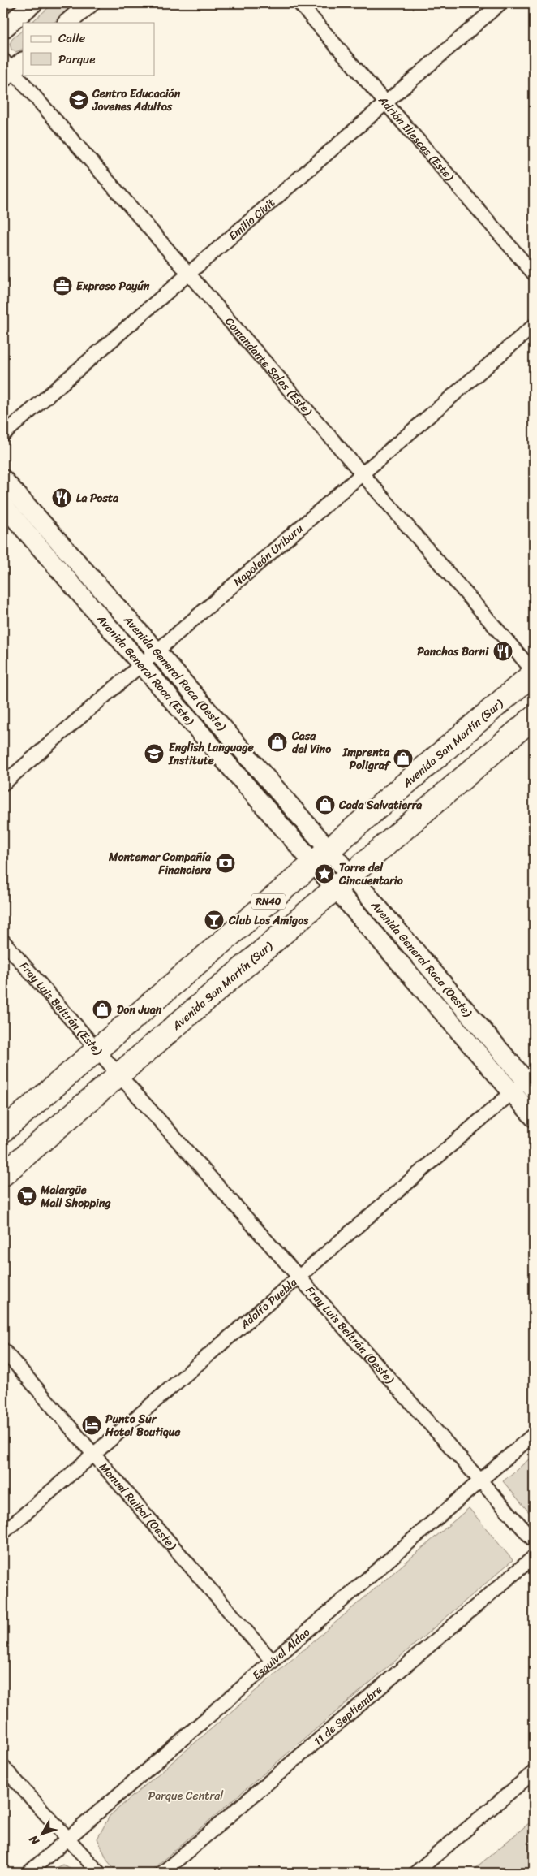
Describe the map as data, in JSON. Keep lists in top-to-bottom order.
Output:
{
  "streets": {
    "highway": ["Avenida San Martín (Sur)", "RN40"],
    "main road": ["Avenida General Roca (Este)", "Avenida General Roca (Oeste)"],
    "street": [
      "Adrián Illescas (Este)",
      "Emilio Civit",
      "Comandante Salas (Este)",
      "Napoleón Uriburu",
      "Fray Luis Beltrán (Este)",
      "Adolfo Puebla",
      "Fray Luis Beltrán (Oeste)",
      "Manuel Ruibal (Oeste)",
      "Esquivel Aldao",
      "11 de Septiembre"
    ]
  },
  "crossings": [
    ["Adrián Illescas (Este)", "Emilio Civit"],
    ["Emilio Civit", "Comandante Salas (Este)"],
    ["Comandante Salas (Este)", "Napoleón Uriburu"],
    ["Comandante Salas (Este)", "Avenida San Martín (Sur)"],
    ["Napoleón Uriburu", "Avenida General Roca (Este)"],
    ["Napoleón Uriburu", "Avenida General Roca (Oeste)"],
    ["Avenida General Roca (Este)", "Avenida General Roca (Oeste)"],
    ["Avenida General Roca (Este)", "Avenida San Martín (Sur)"],
    ["Avenida General Roca (Oeste)", "Avenida San Martín (Sur)"],
    ["Avenida General Roca (Oeste)", "Adolfo Puebla"],
    ["Avenida San Martín (Sur)", "Fray Luis Beltrán (Este)"],
    ["Avenida San Martín (Sur)", "Fray Luis Beltrán (Oeste)"],
    ["Fray Luis Beltrán (Este)", "Fray Luis Beltrán (Oeste)"],
    ["Adolfo Puebla", "Fray Luis Beltrán (Oeste)"],
    ["Adolfo Puebla", "Manuel Ruibal (Oeste)"],
    ["Fray Luis Beltrán (Oeste)", "Esquivel Aldao"],
    ["Manuel Ruibal (Oeste)", "Esquivel Aldao"]
  ],
  "parks": ["Parque Central"],
  "places": {
    "school or university": ["Centro Educación Jovenes Adultos", "English Language Institute"],
    "office": ["Expreso Payún"],
    "restaurant": ["La Posta", "Panchos Barni"],
    "shop": [
      "Casa del Vino",
      "Imprenta Poligraf",
      "Cada Salvatierra",
      "Don Juan"
    ],
    "bank": ["Montemar Compañía Financiera"],
    "place": ["Torre del Cincuentario"],
    "bar": ["Club Los Amigos"],
    "supermarket": ["Malargüe Mall Shopping"],
    "hotel": ["Punto Sur Hotel Boutique"]
  },
  "legend": ["Calle", "Parque"],
  "north": "bottom left"
}
